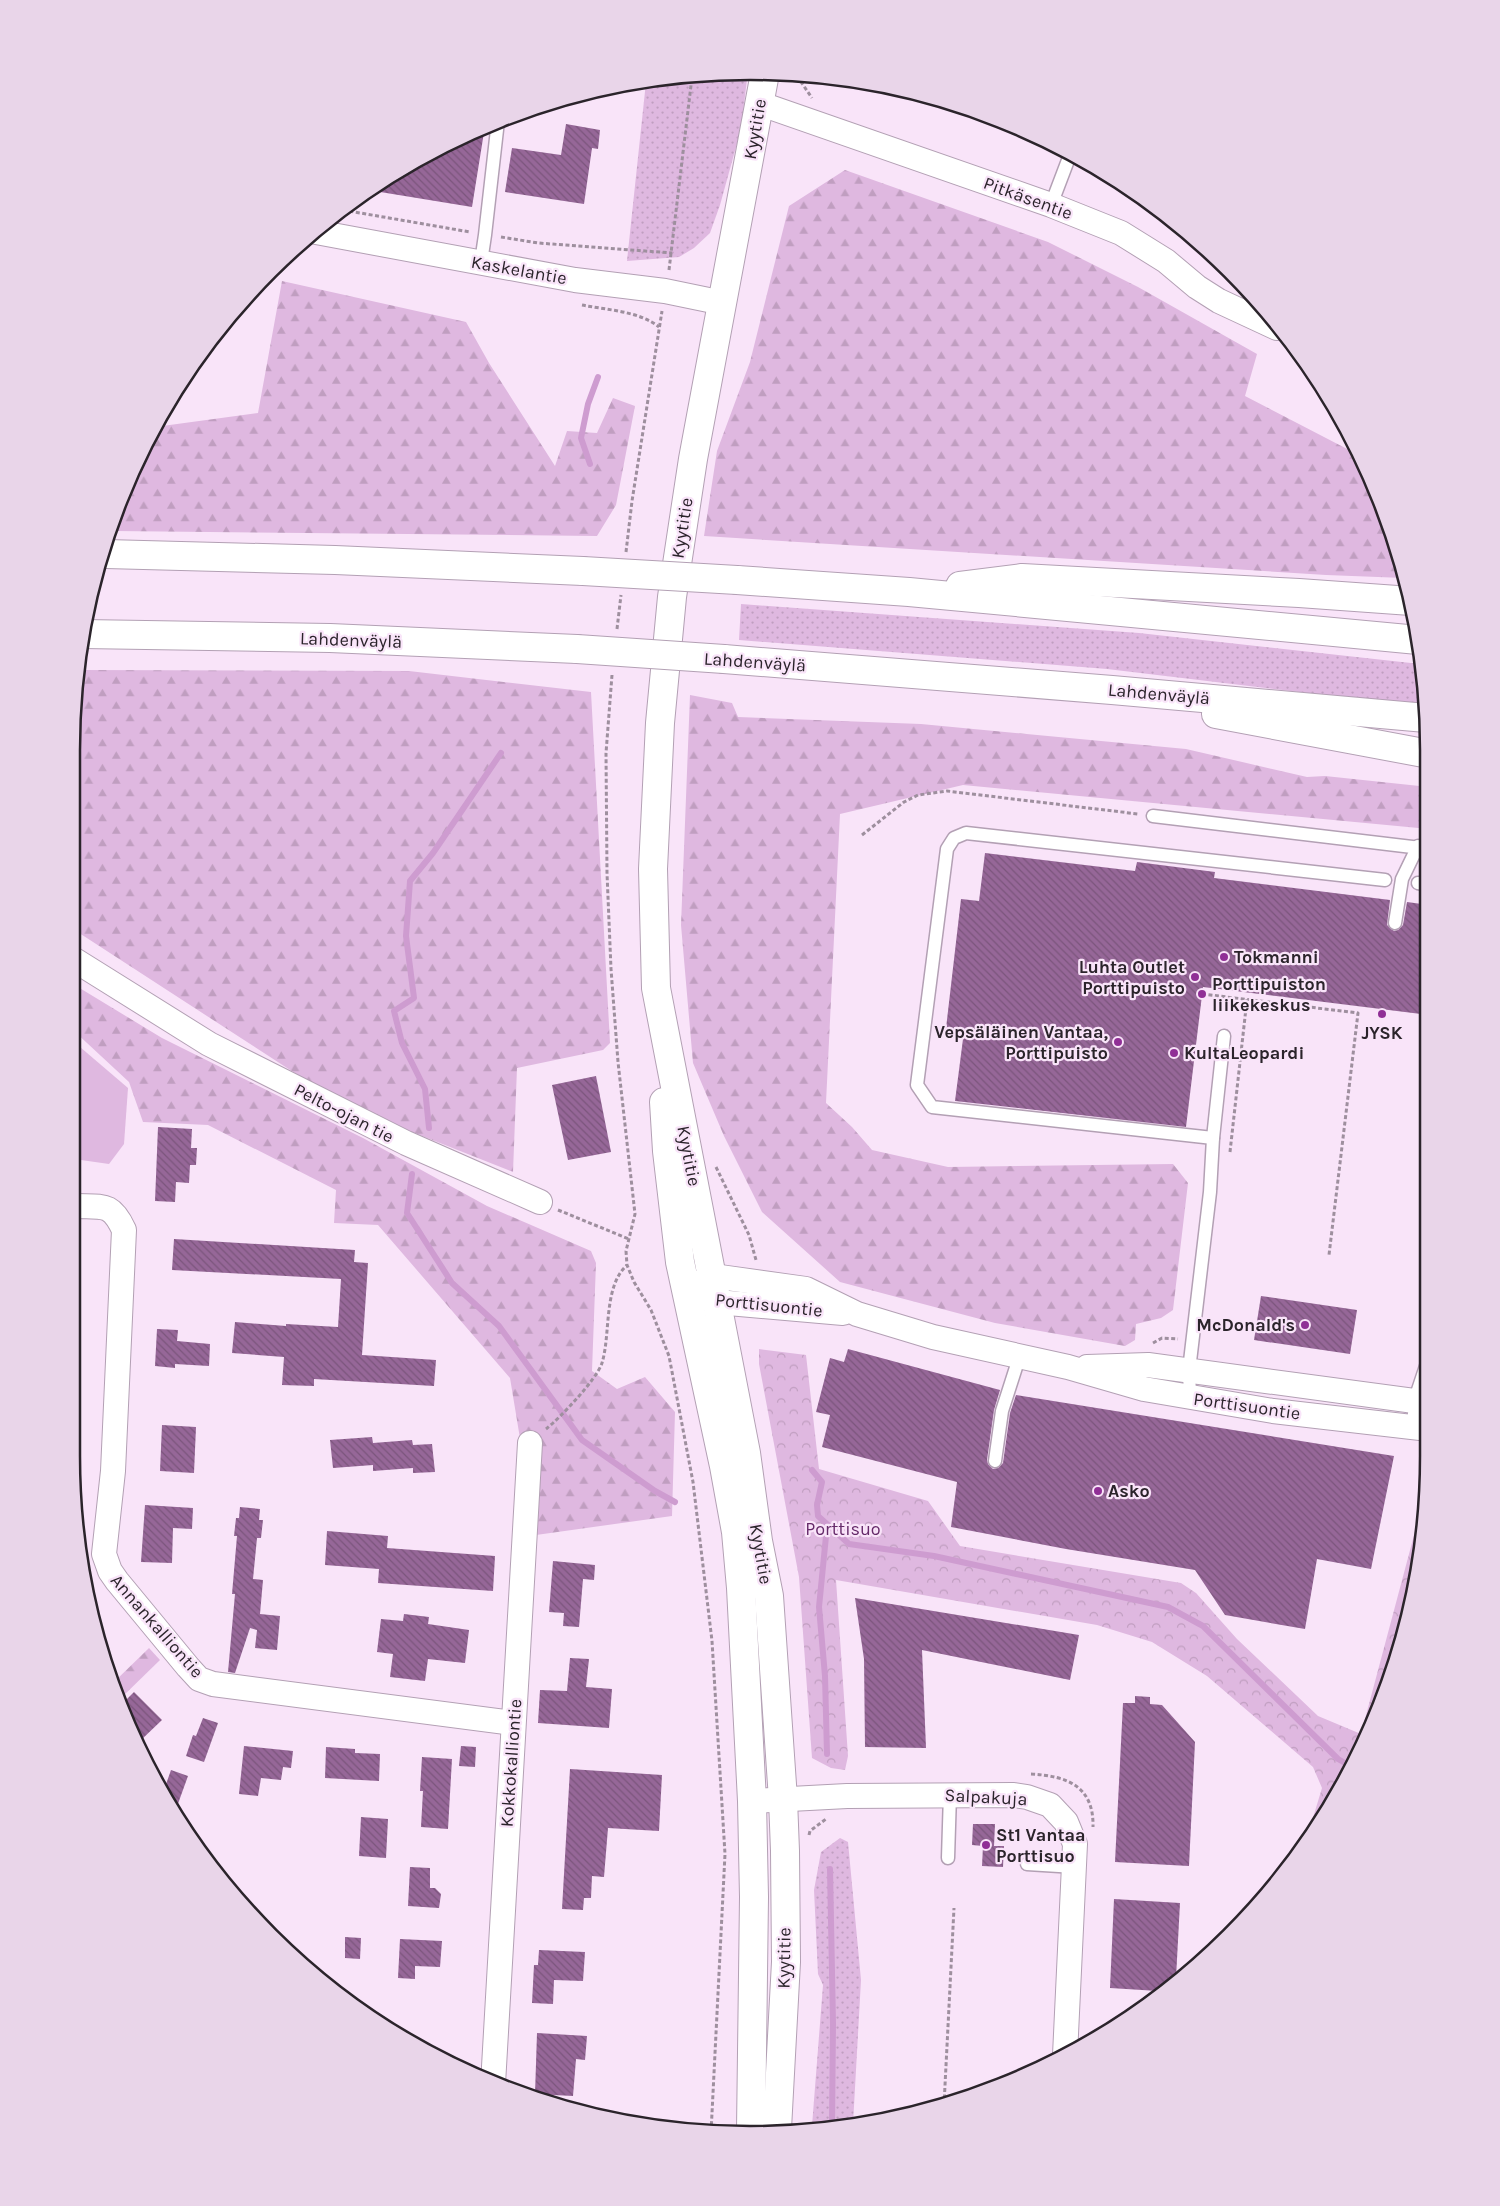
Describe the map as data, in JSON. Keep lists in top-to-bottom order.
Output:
{
  "streets": {
    "main road": ["Kyytitie", "Lahdenväylä"],
    "street": [
      "Pitkäsentie",
      "Kaskelantie",
      "Pelto-ojan tie",
      "Porttisuontie",
      "Annankalliontie",
      "Kokkokalliontie",
      "Salpakuja"
    ]
  },
  "crossings": [
    ["Kyytitie", "Pitkäsentie"],
    ["Kyytitie", "Kaskelantie"],
    ["Kyytitie", "Porttisuontie"],
    ["Kyytitie", "Salpakuja"],
    ["Annankalliontie", "Kokkokalliontie"]
  ],
  "parks": ["Porttisuo"],
  "places": [
    "Tokmanni",
    "Luhta Outlet Porttipuisto",
    "Porttipuiston liikekeskus",
    "JYSK",
    "Vepsäläinen Vantaa, Porttipuisto",
    "KultaLeopardi",
    "McDonald's",
    "Asko",
    "St1 Vantaa Porttisuo"
  ]
}
